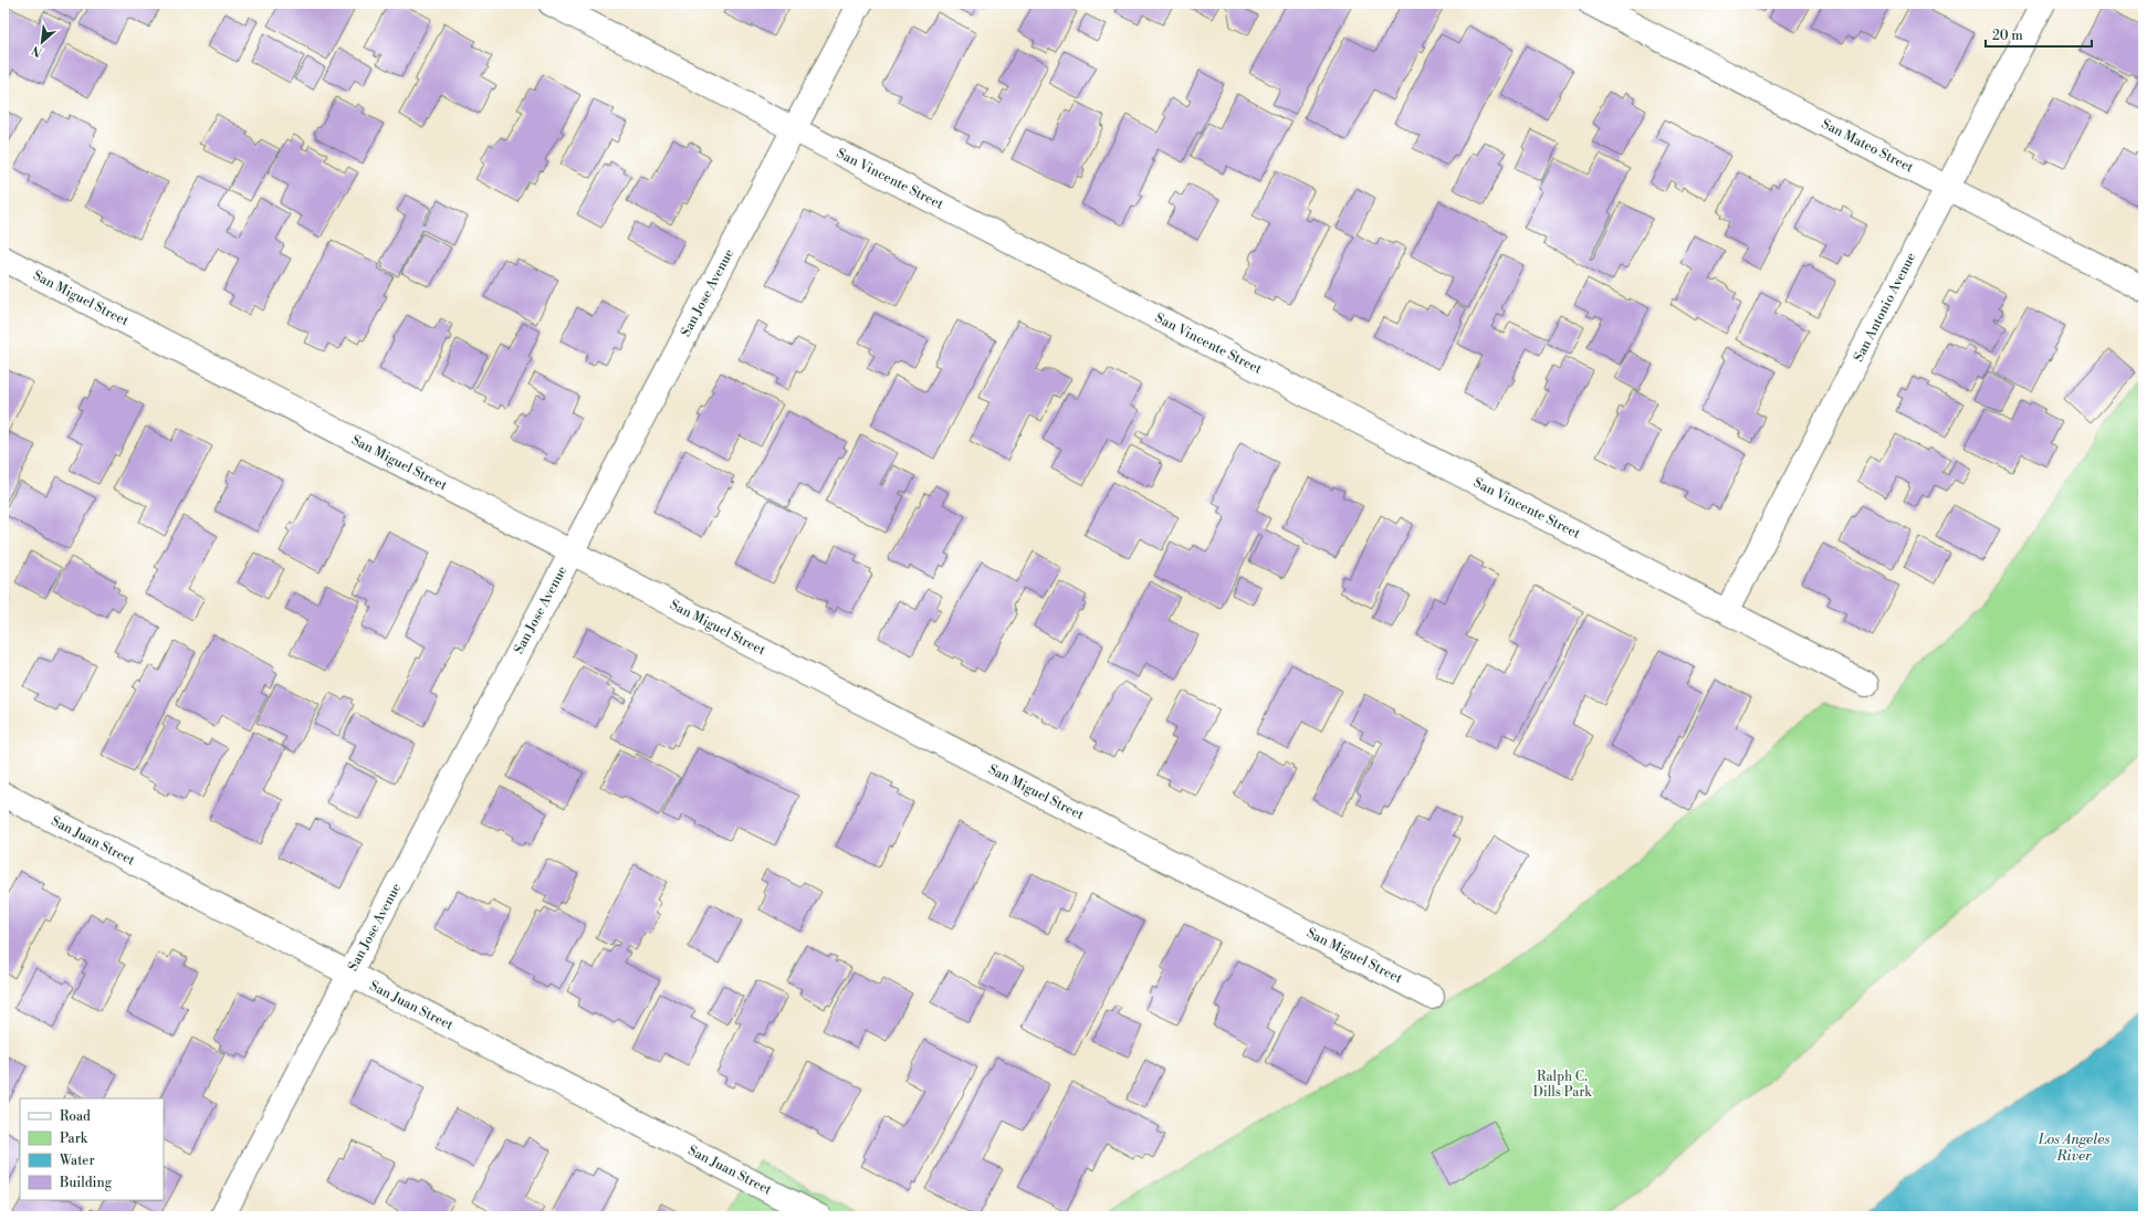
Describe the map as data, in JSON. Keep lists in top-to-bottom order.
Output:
{
  "streets": {
    "street": [
      "San Mateo Street",
      "San Vincente Street",
      "San Jose Avenue",
      "San Miguel Street",
      "San Antonio Avenue",
      "San Juan Street"
    ]
  },
  "crossings": [
    ["San Mateo Street", "San Antonio Avenue"],
    ["San Vincente Street", "San Jose Avenue"],
    ["San Vincente Street", "San Antonio Avenue"],
    ["San Jose Avenue", "San Miguel Street"],
    ["San Jose Avenue", "San Juan Street"]
  ],
  "water": ["Los Angeles River"],
  "parks": ["Ralph C. Dills Park"],
  "legend": [
    "Road",
    "Park",
    "Water",
    "Building"
  ],
  "scale_bar": "20 m",
  "north": "bottom left"
}
